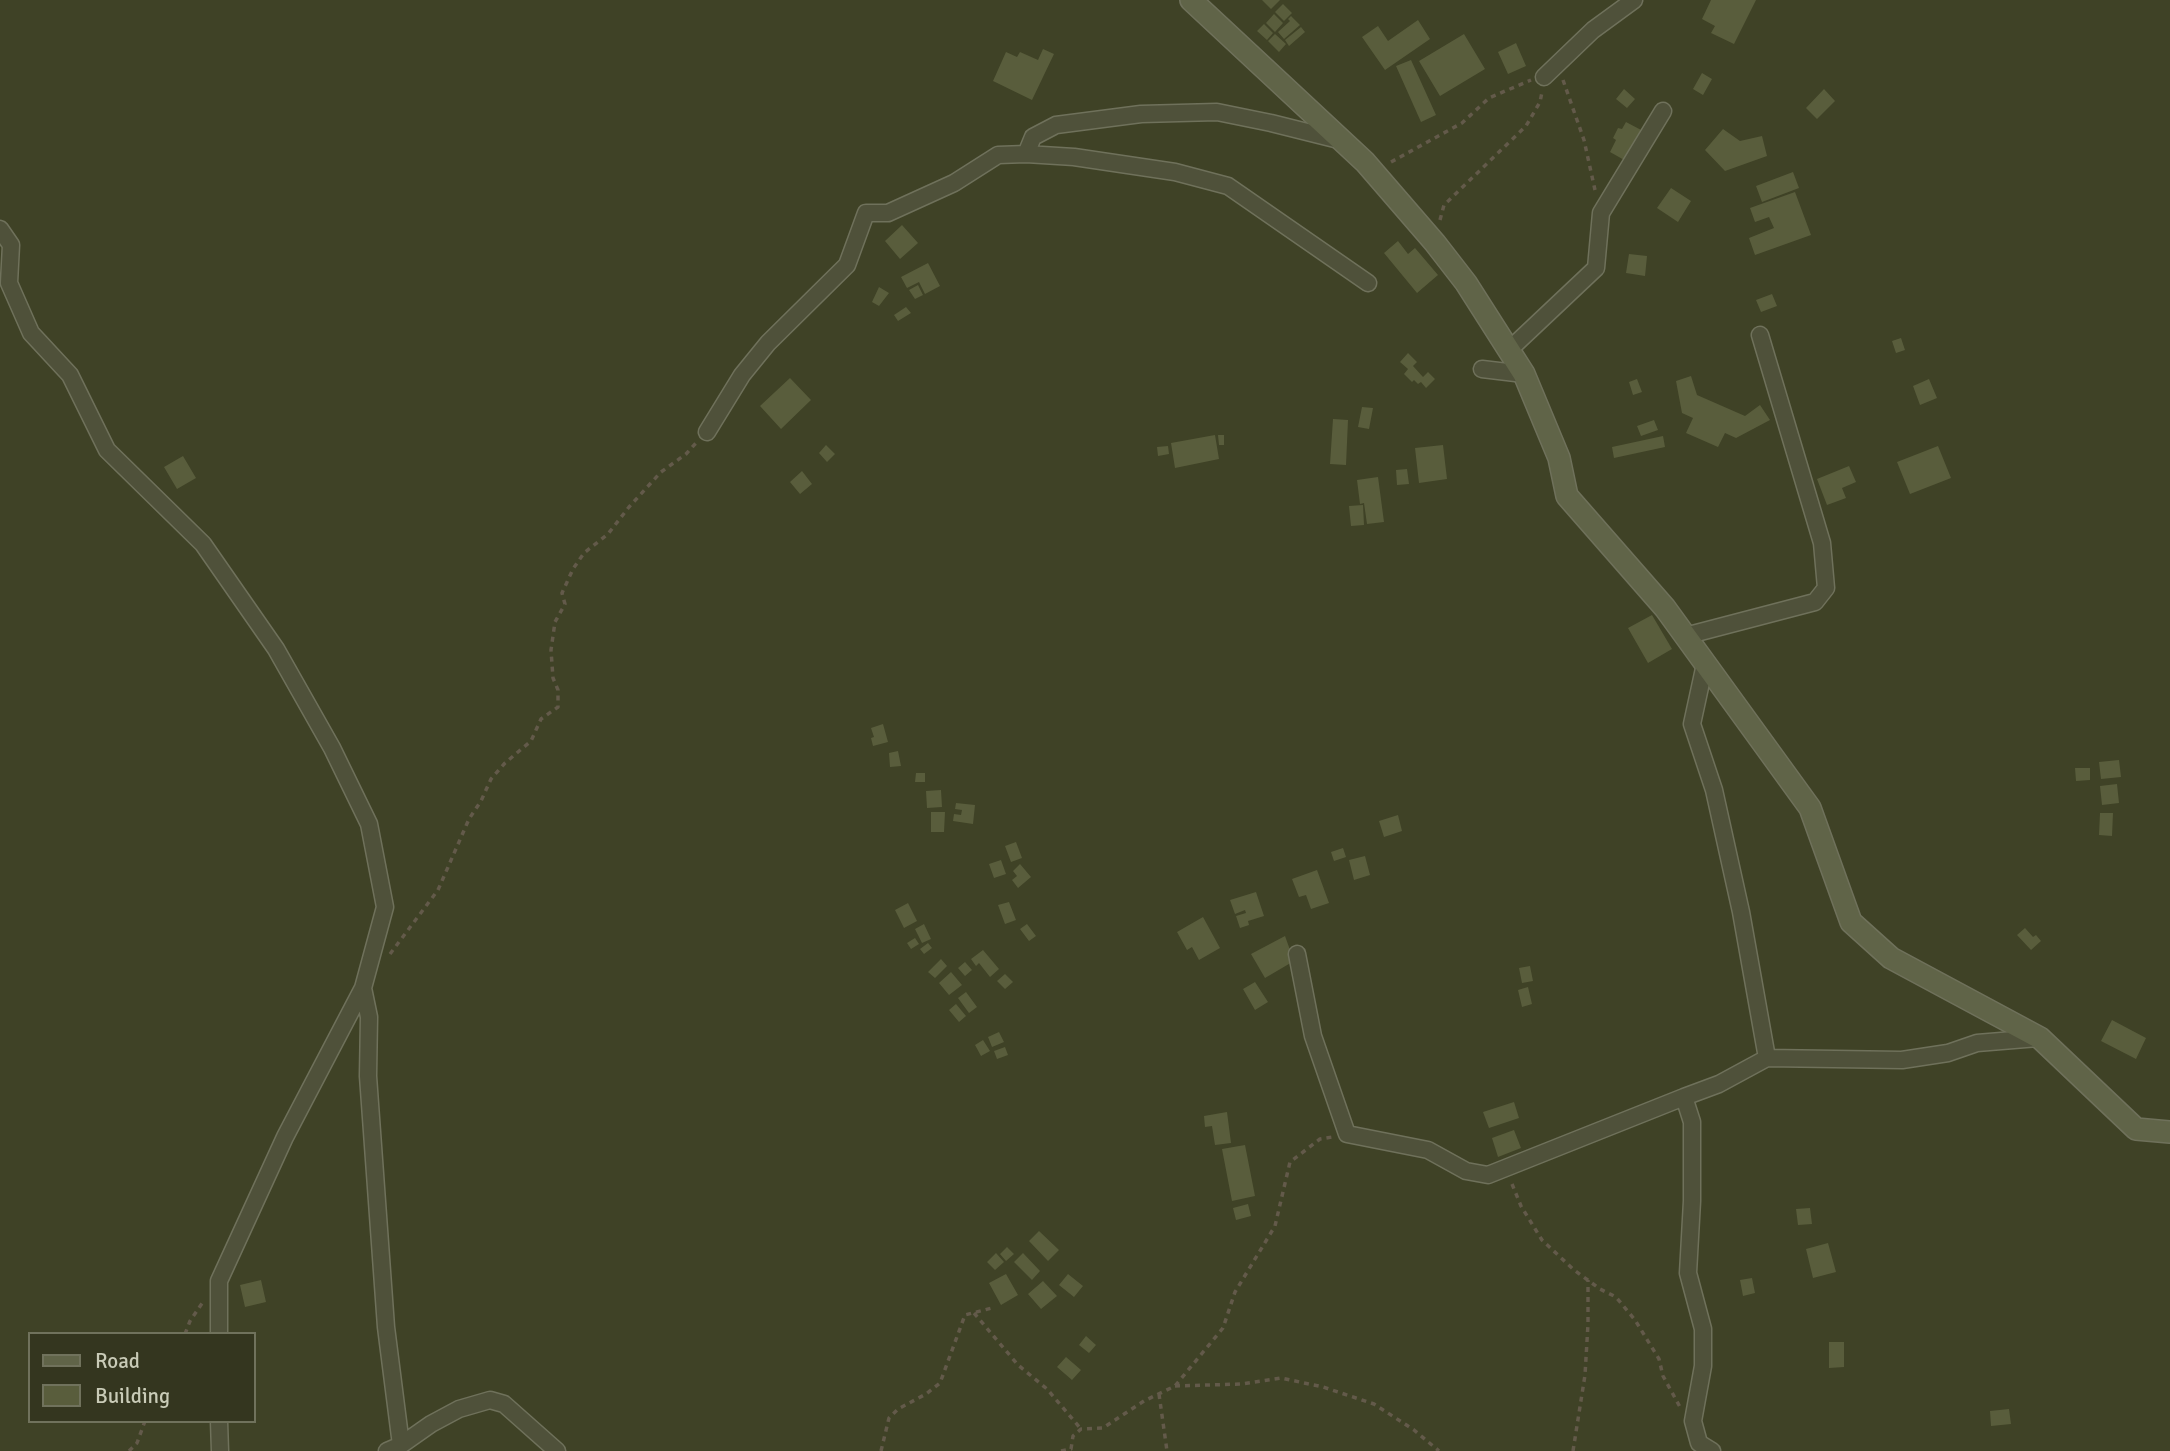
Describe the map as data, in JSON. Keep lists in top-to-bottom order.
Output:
{
  "legend": ["Road", "Building"]
}
